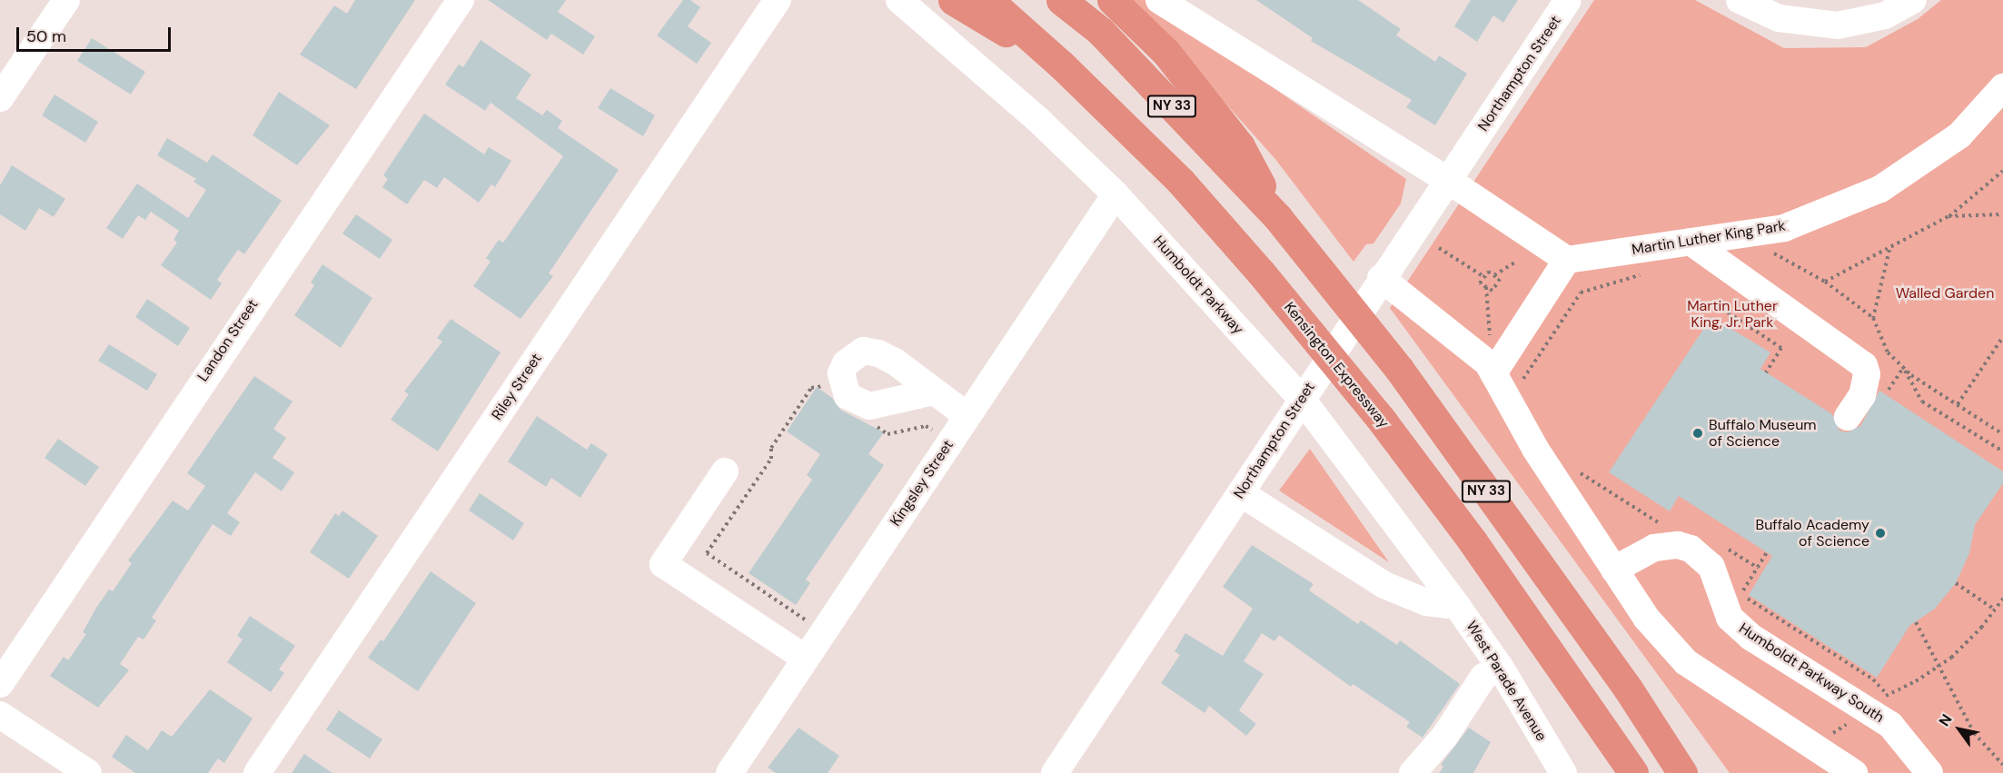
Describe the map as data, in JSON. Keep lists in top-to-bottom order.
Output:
{
  "streets": {
    "highway": ["NY 33", "Kensington Expressway"],
    "street": [
      "Northampton Street",
      "Martin Luther King Park",
      "Humboldt Parkway",
      "Landon Street",
      "Riley Street",
      "Kingsley Street",
      "Humboldt Parkway South",
      "West Parade Avenue"
    ]
  },
  "crossings": [
    ["Northampton Street", "Humboldt Parkway"],
    ["Northampton Street", "West Parade Avenue"],
    ["Humboldt Parkway", "Kingsley Street"],
    ["Humboldt Parkway", "West Parade Avenue"]
  ],
  "parks": ["Walled Garden", "Martin Luther King, Jr. Park"],
  "places": ["Buffalo Museum of Science", "Buffalo Academy of Science"],
  "scale_bar": "50 m",
  "north": "top left"
}
